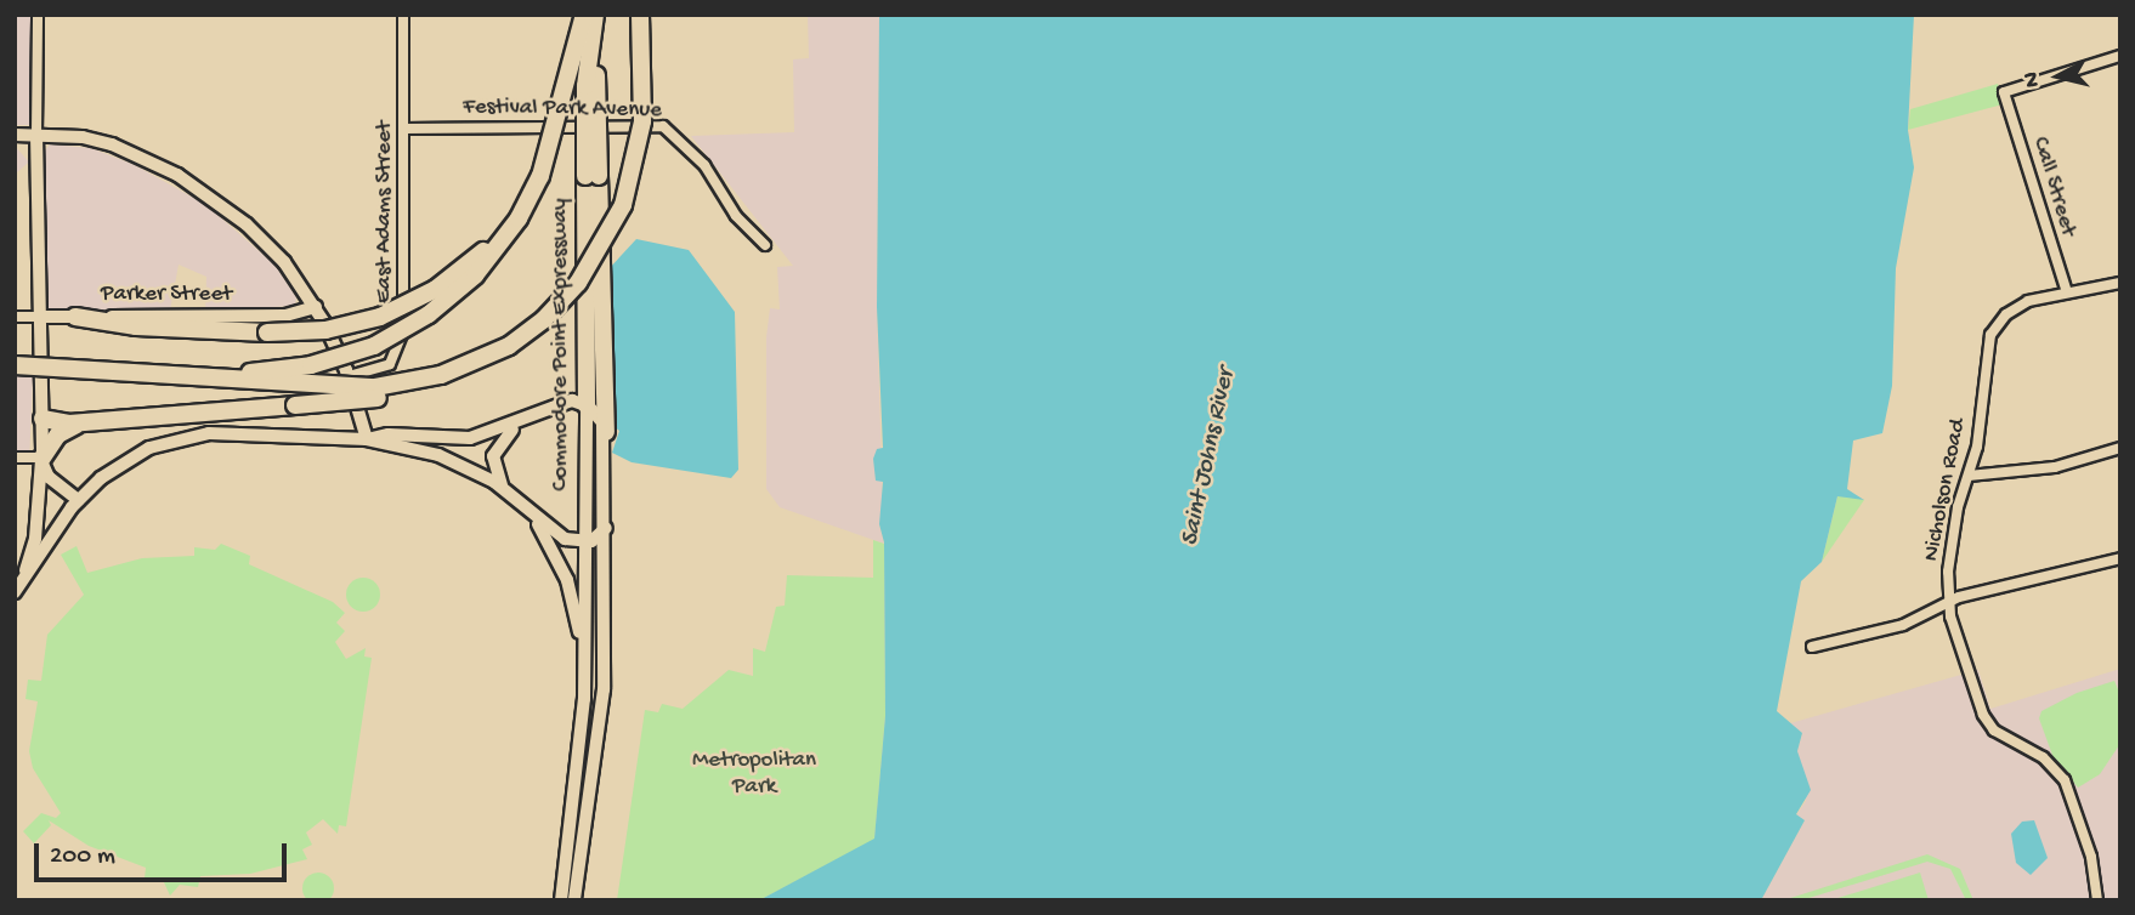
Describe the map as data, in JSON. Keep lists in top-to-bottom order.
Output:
{
  "streets": {
    "highway": ["Commodore Point Expressway"],
    "street": [
      "Festival Park Avenue",
      "Call Street",
      "East Adams Street",
      "Parker Street",
      "Nicholson Road"
    ]
  },
  "crossings": [
    ["Festival Park Avenue", "East Adams Street"],
    ["Call Street", "Nicholson Road"]
  ],
  "water": ["Saint Johns River"],
  "parks": ["Metropolitan Park"],
  "scale_bar": "200 m",
  "north": "left"
}
